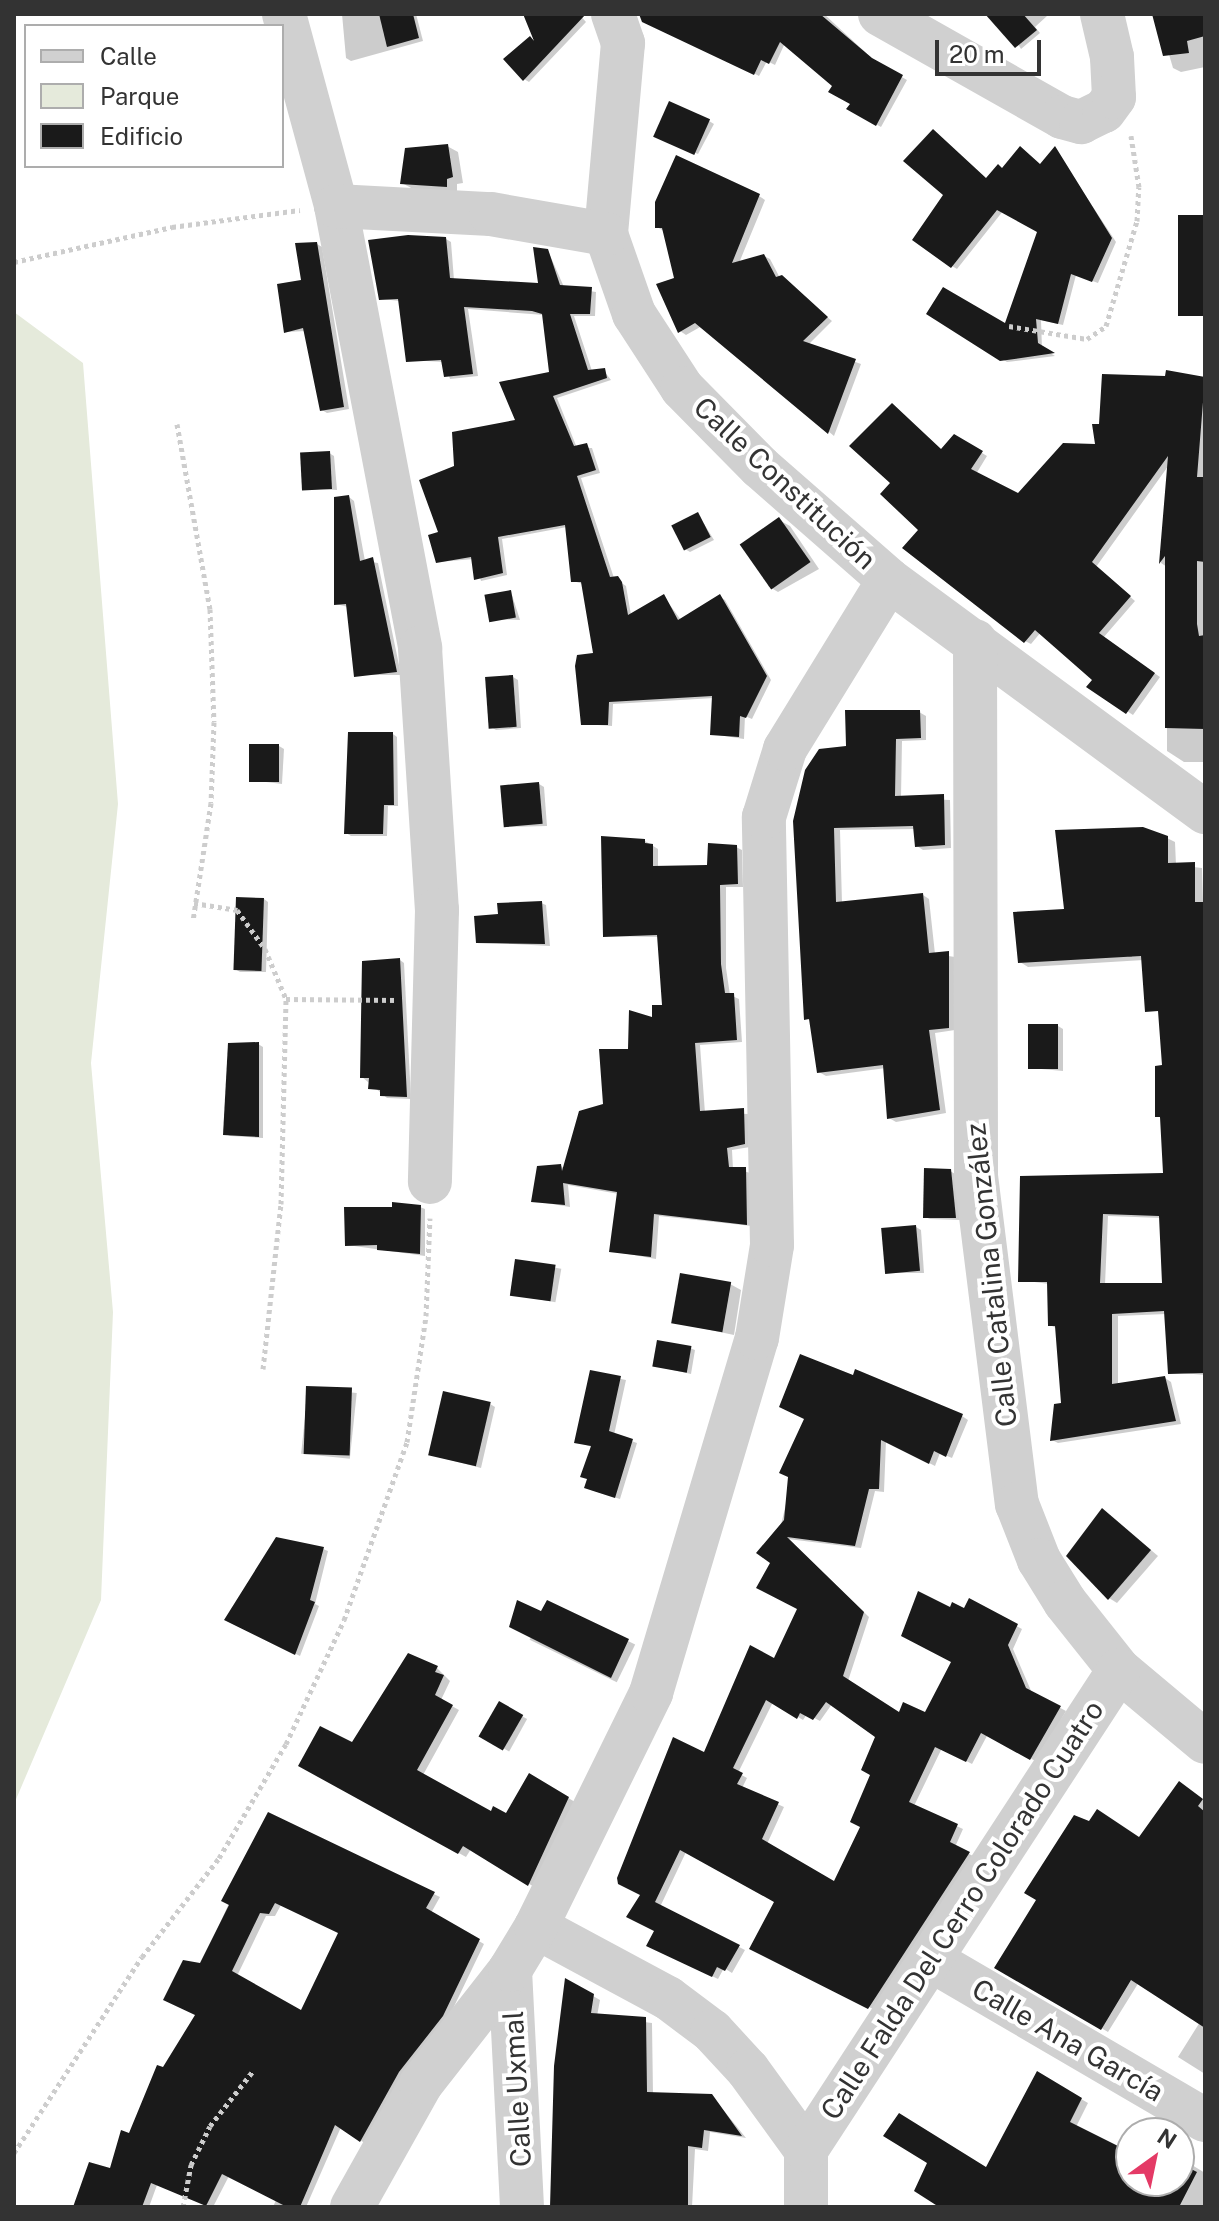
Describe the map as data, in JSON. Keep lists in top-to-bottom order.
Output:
{
  "streets": {
    "street": [
      "Calle Constitución",
      "Calle Catalina González",
      "Calle Falda Del Cerro Colorado Cuatro",
      "Calle Ana García",
      "Calle Uxmal"
    ]
  },
  "crossings": [
    ["Calle Constitución", "Calle Catalina González"],
    ["Calle Catalina González", "Calle Falda Del Cerro Colorado Cuatro"],
    ["Calle Falda Del Cerro Colorado Cuatro", "Calle Ana García"]
  ],
  "legend": ["Calle", "Parque", "Edificio"],
  "scale_bar": "20 m",
  "north": "top right"
}
